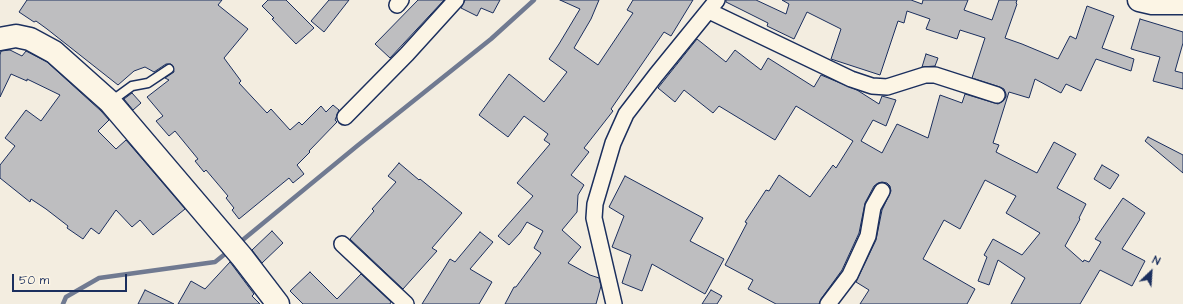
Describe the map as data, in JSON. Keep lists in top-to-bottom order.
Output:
{
  "scale_bar": "50 m",
  "north": "top right"
}
